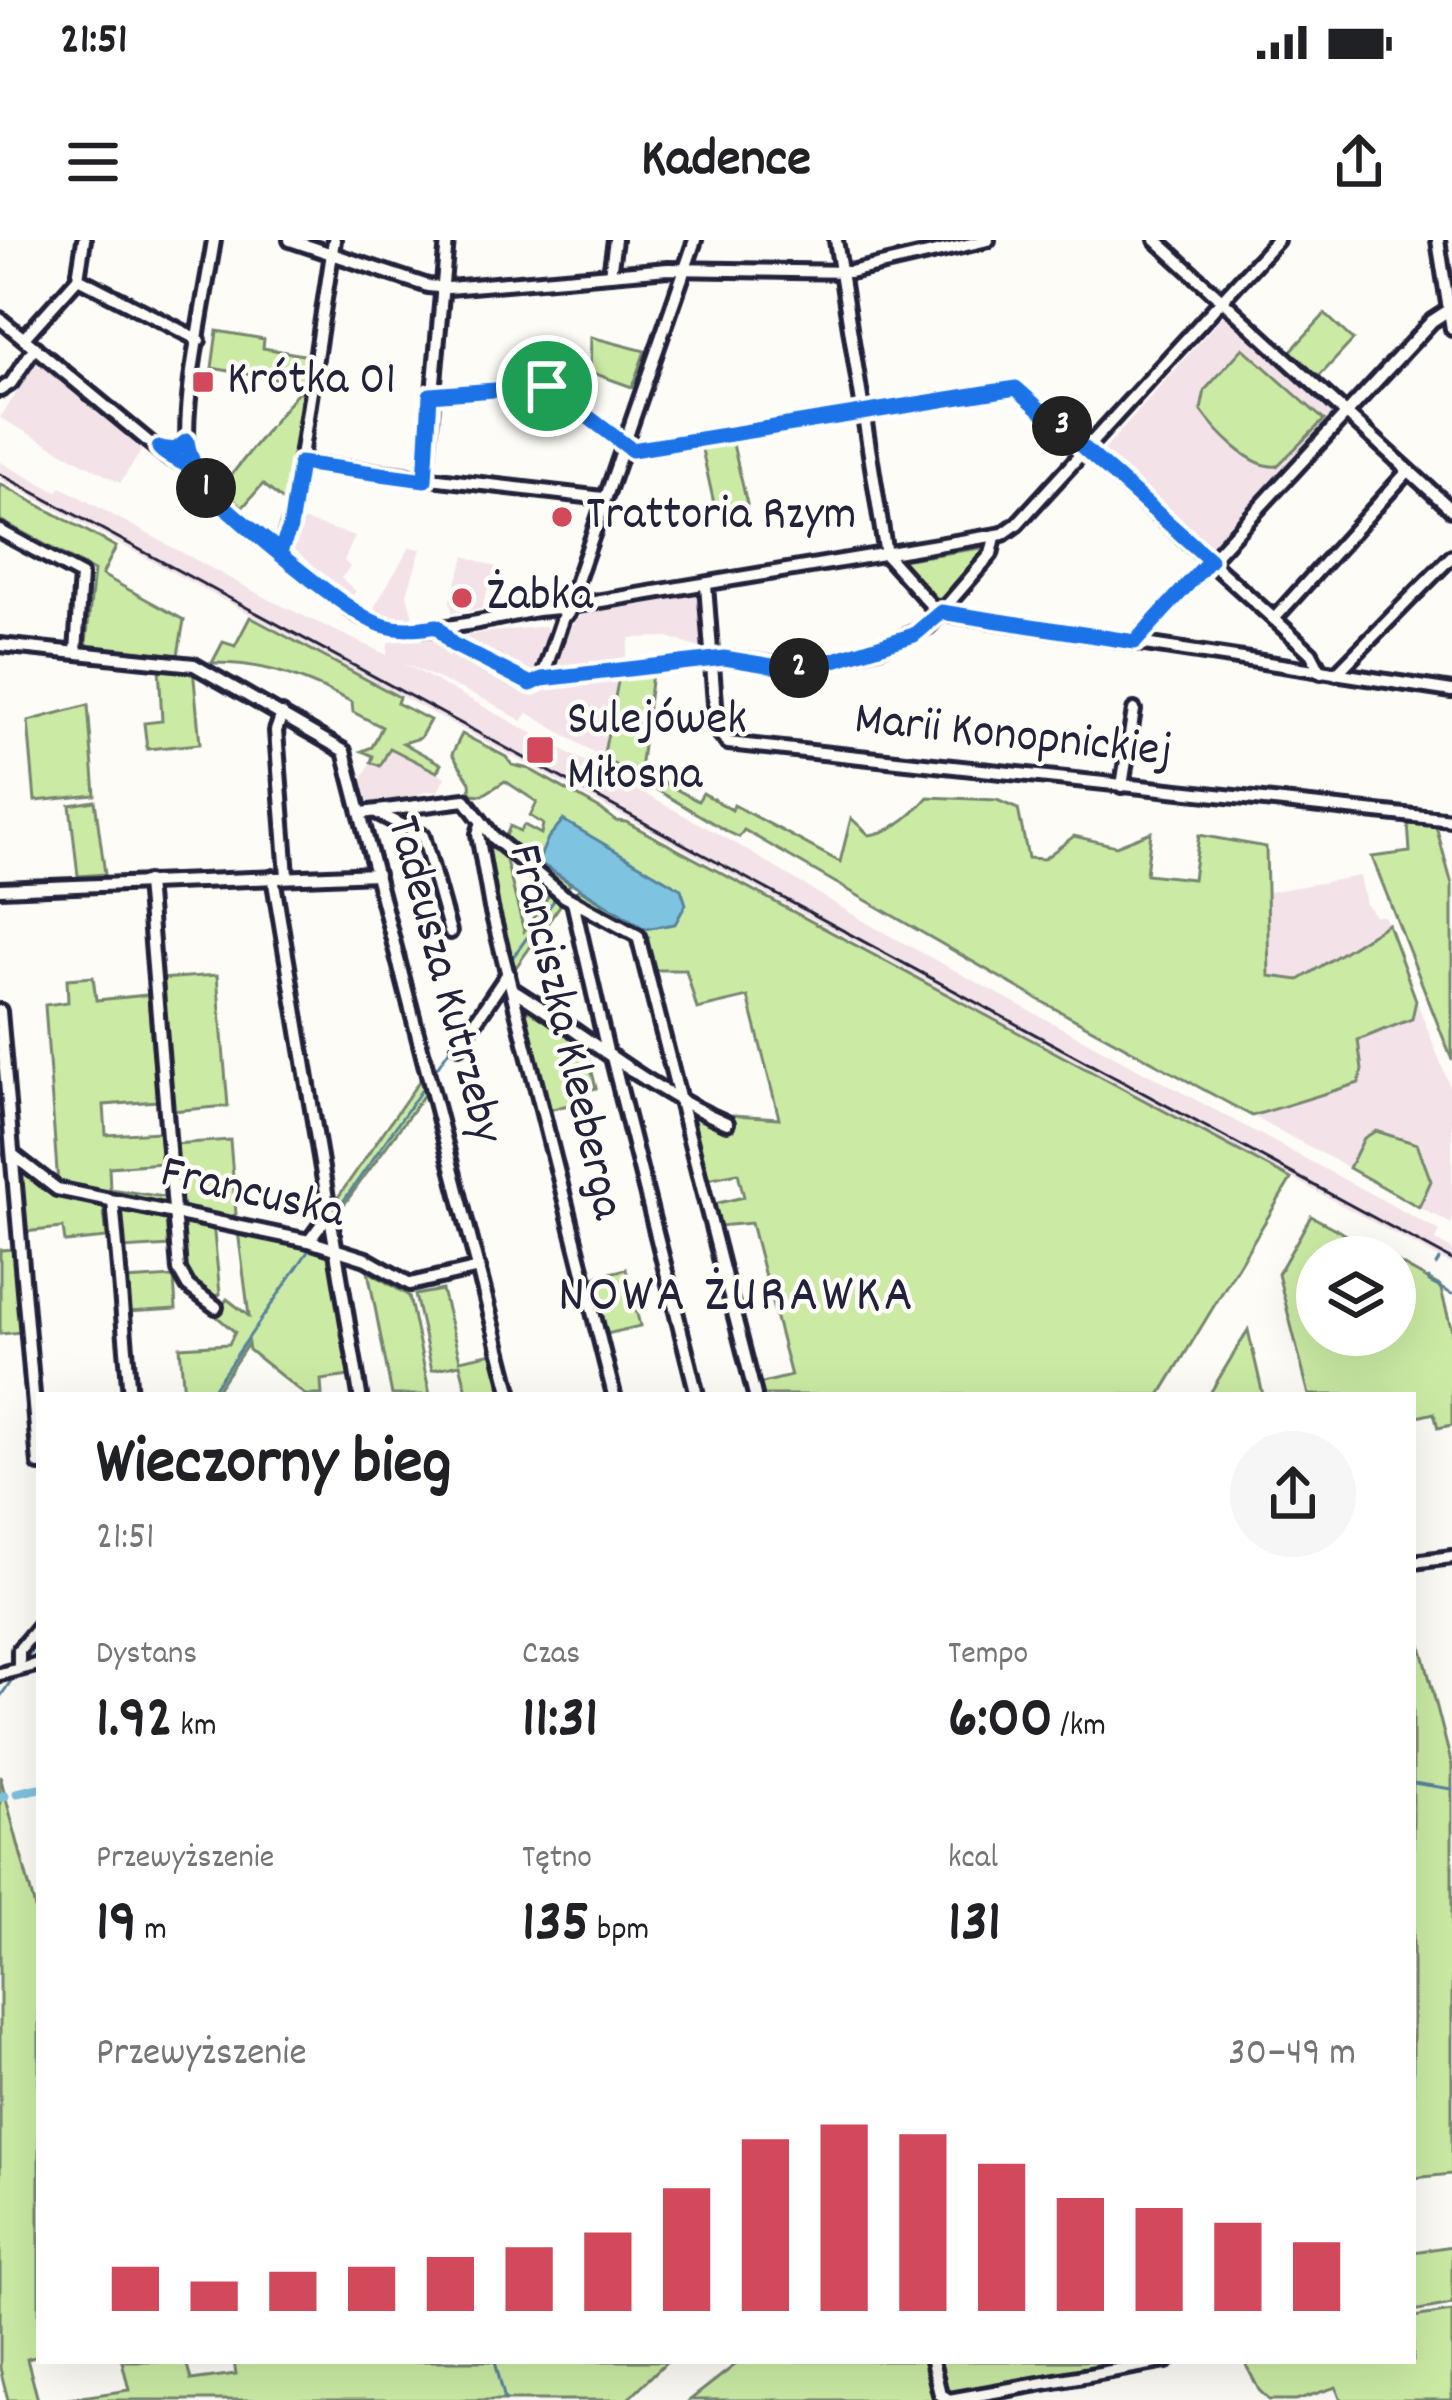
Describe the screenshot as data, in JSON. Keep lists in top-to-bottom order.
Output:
{
  "streets": {
    "street": [
      "Marii Konopnickiej",
      "Tadeusza Kutrzeby",
      "Franciszka Kleeberga",
      "Francuska"
    ]
  },
  "crossings": [
    ["Tadeusza Kutrzeby", "Francuska"]
  ],
  "districts": ["NOWA ŻURAWKA"],
  "places": {
    "transit": ["Krótka 01", "Sulejówek Miłosna"],
    "other": ["Trattoria Rzym", "Żabka"]
  },
  "page": {
    "status": "21:51",
    "header": "Kadence",
    "pins": ["3", "1", "2"],
    "heading": ["Wieczorny bieg", "21:51"],
    "stats": [
      ["Dystans", "1.92 km"],
      ["Czas", "11:31"],
      ["Tempo", "6:00 /km"],
      ["Przewyższenie", "19 m"],
      ["Tętno", "135 bpm"],
      ["kcal", "131"]
    ],
    "chart": ["Przewyższenie", "30–49 m"]
  }
}
